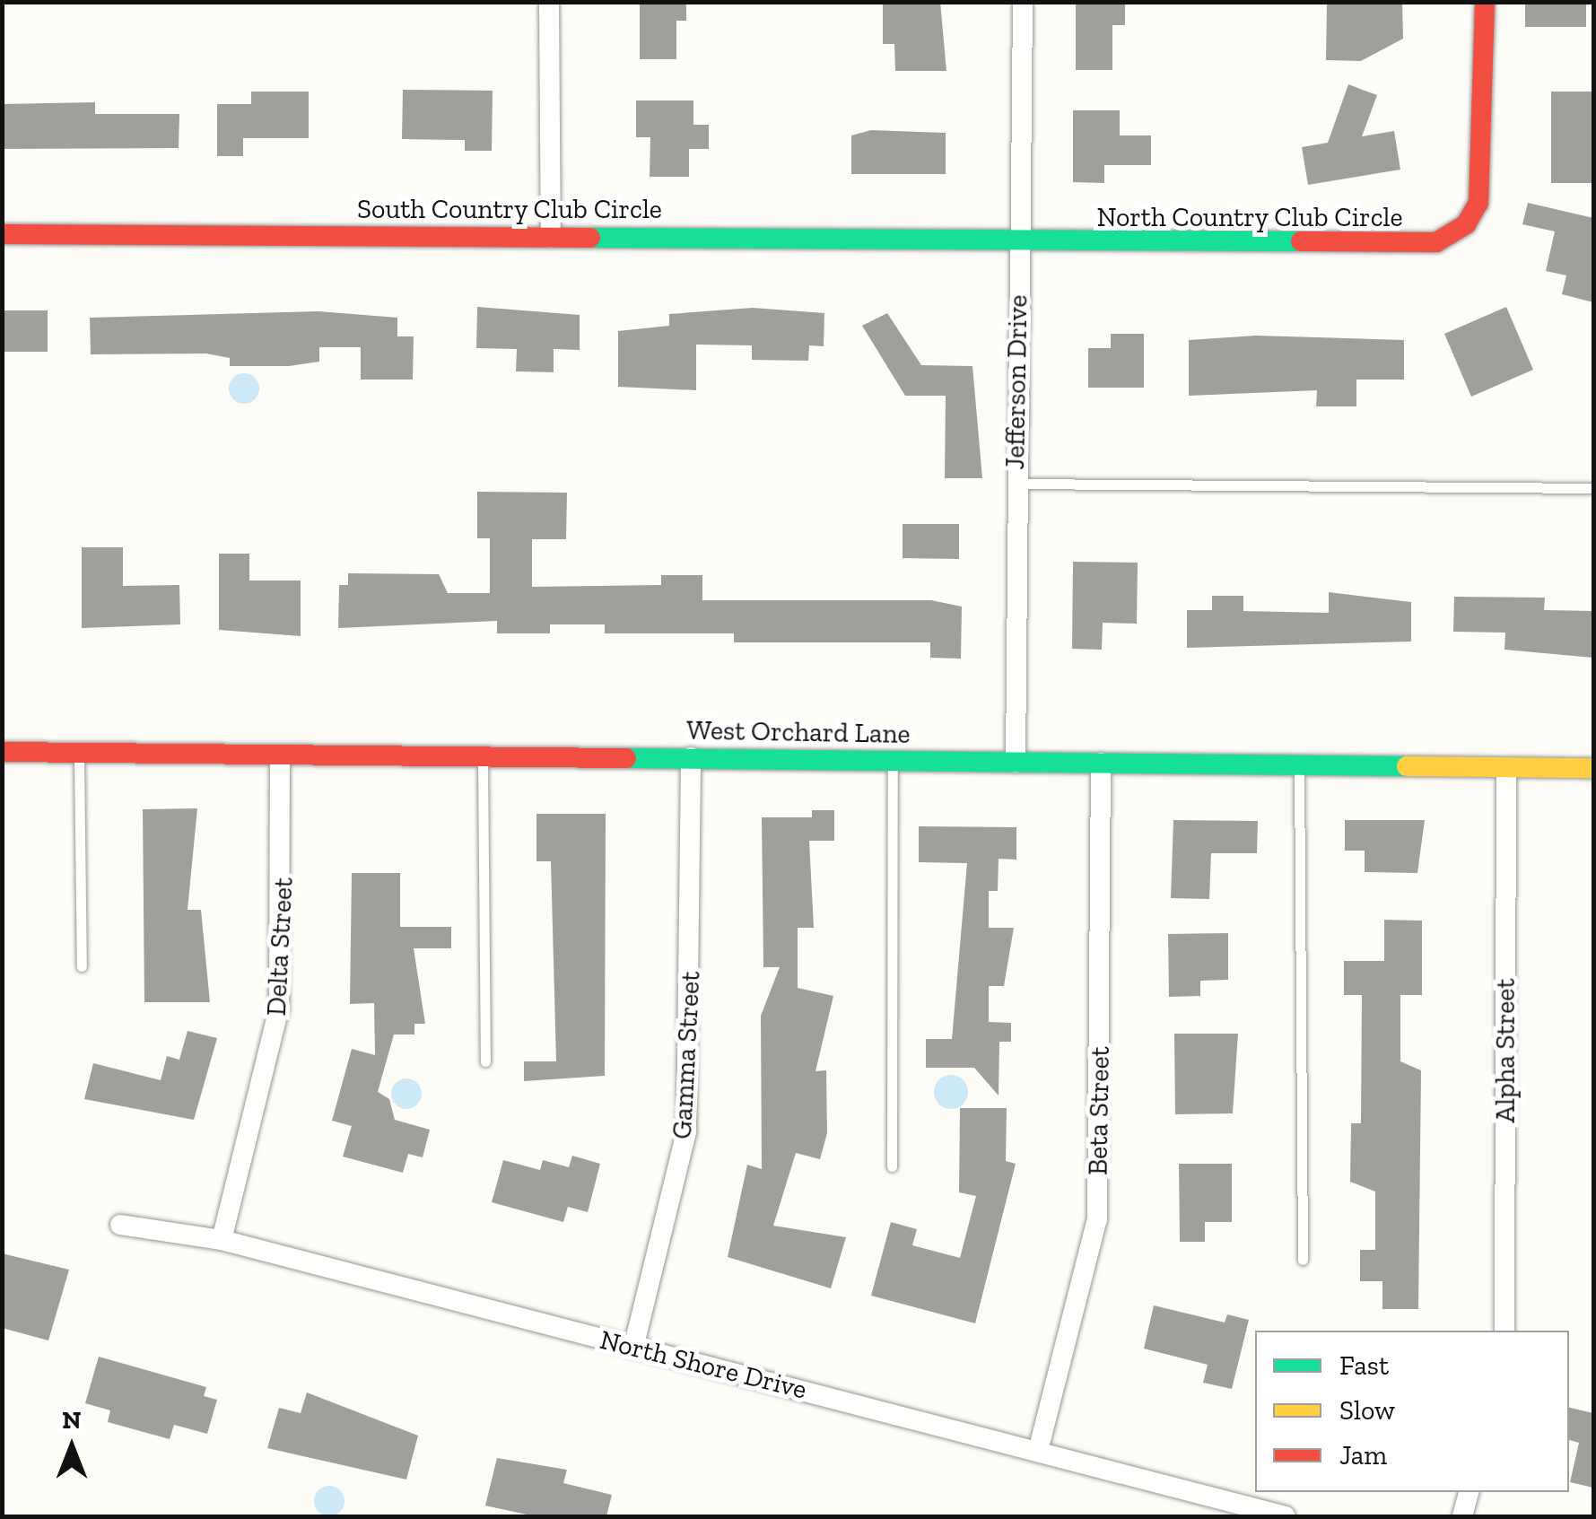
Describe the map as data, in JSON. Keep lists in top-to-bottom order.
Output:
{
  "streets": {
    "street": [
      "South Country Club Circle",
      "North Country Club Circle",
      "Jefferson Drive",
      "West Orchard Lane",
      "Delta Street",
      "Alpha Street",
      "Gamma Street",
      "Beta Street",
      "North Shore Drive"
    ]
  },
  "crossings": [
    ["South Country Club Circle", "North Country Club Circle"],
    ["South Country Club Circle", "Jefferson Drive"],
    ["North Country Club Circle", "Jefferson Drive"],
    ["Jefferson Drive", "West Orchard Lane"],
    ["West Orchard Lane", "Delta Street"],
    ["West Orchard Lane", "Alpha Street"],
    ["West Orchard Lane", "Gamma Street"],
    ["West Orchard Lane", "Beta Street"],
    ["Delta Street", "North Shore Drive"],
    ["Gamma Street", "North Shore Drive"],
    ["Beta Street", "North Shore Drive"]
  ],
  "legend": ["Fast", "Slow", "Jam"],
  "north": "top"
}
